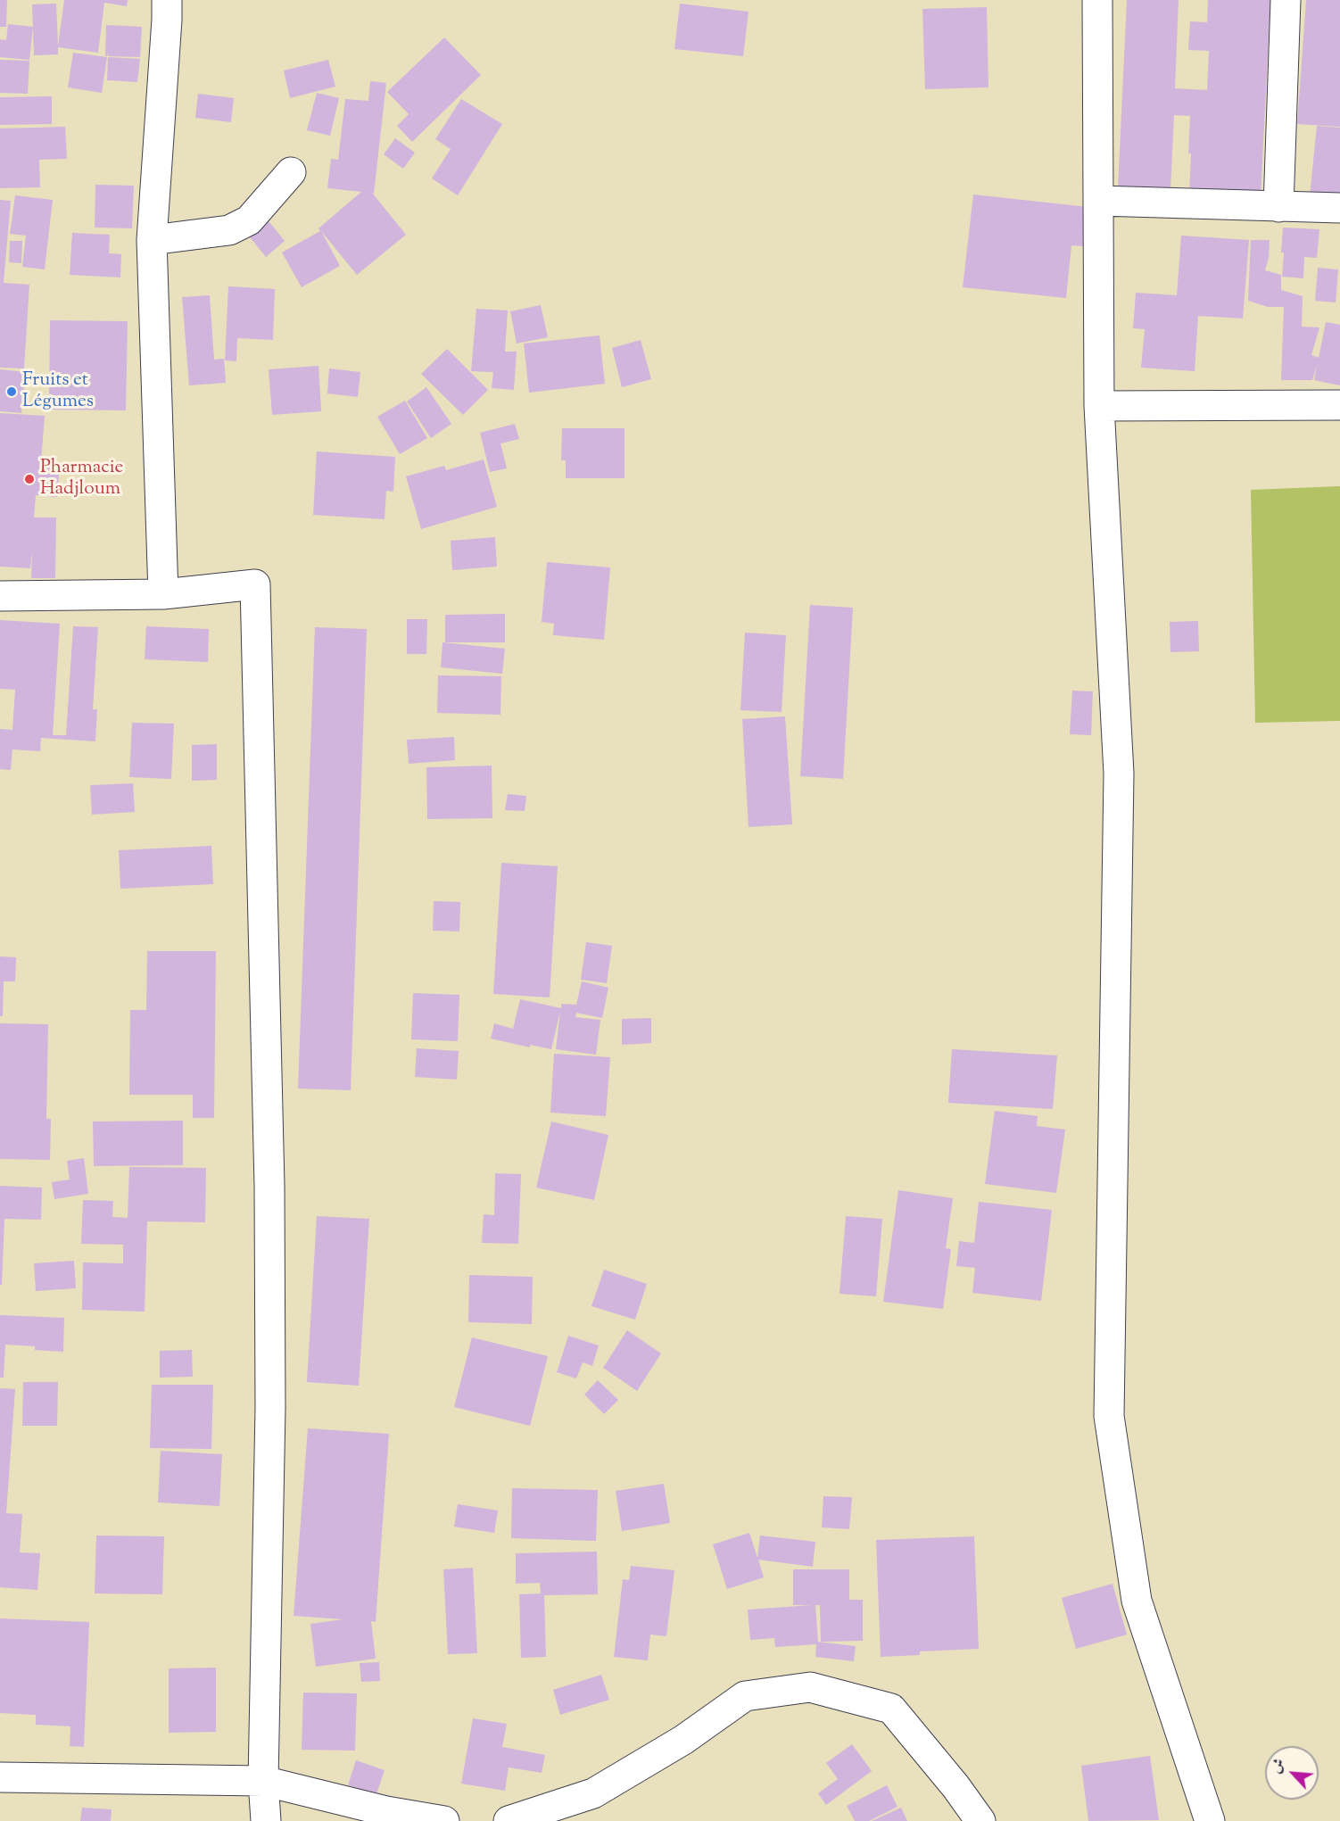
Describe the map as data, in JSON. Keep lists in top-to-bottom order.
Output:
{
  "places": ["Fruits et Légumes", "Pharmacie Hadjloum"],
  "north": "top left"
}
